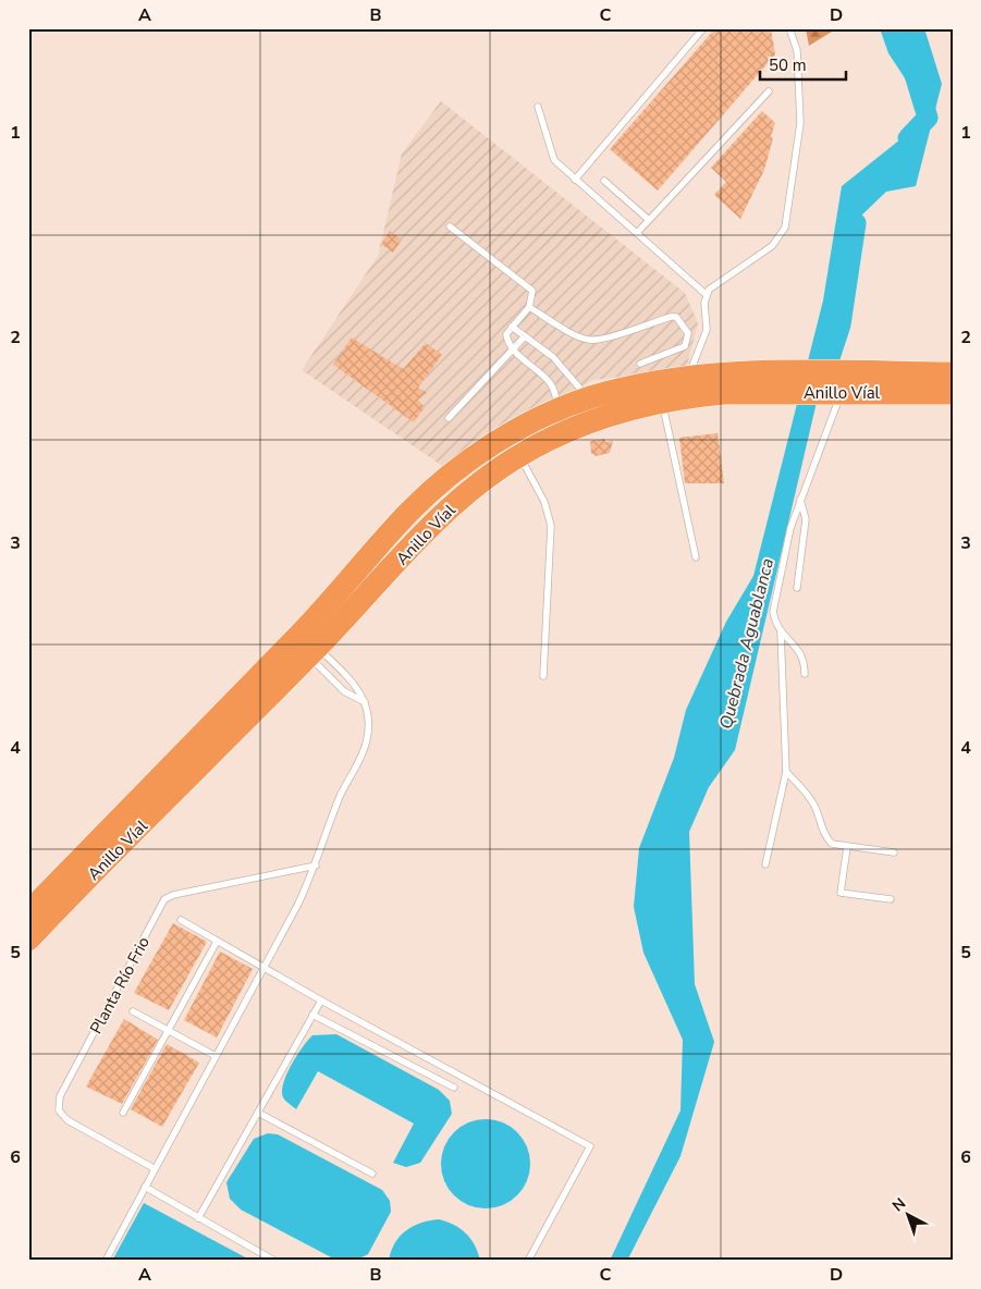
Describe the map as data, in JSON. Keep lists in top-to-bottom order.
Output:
{
  "streets": {
    "highway": ["Anillo Víal"],
    "lane": ["Planta Río Frio"]
  },
  "water": ["Quebrada Aguablanca"],
  "scale_bar": "50 m",
  "north": "top left",
  "grid": {
    "columns": [
      "A",
      "B",
      "C",
      "D"
    ],
    "rows": [
      "1",
      "2",
      "3",
      "4",
      "5",
      "6"
    ]
  }
}
